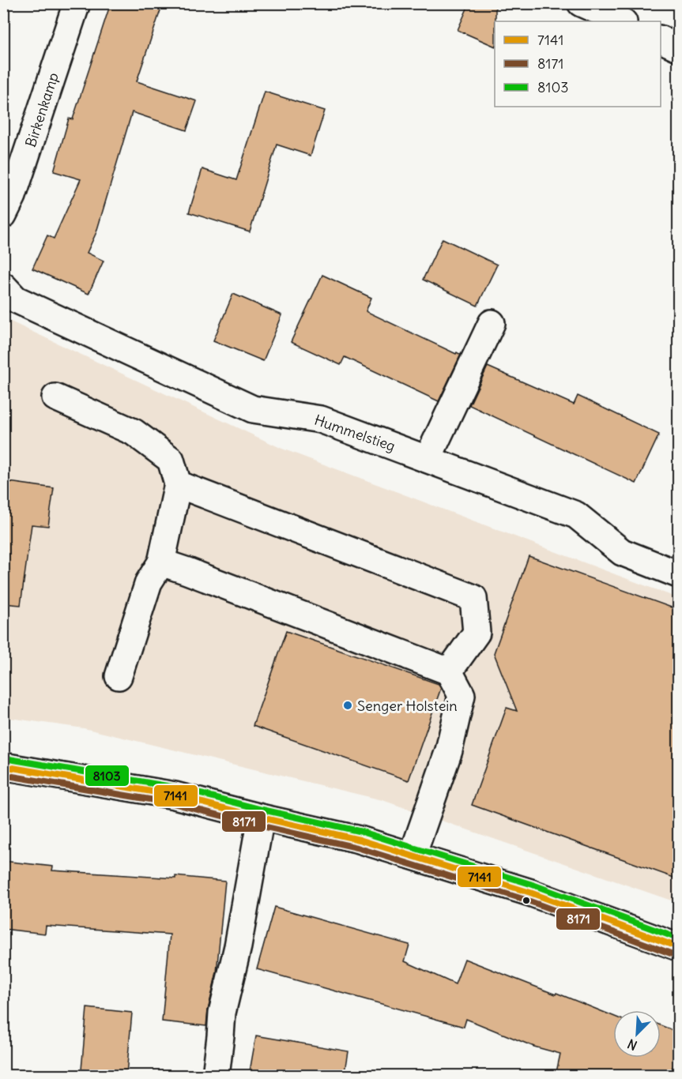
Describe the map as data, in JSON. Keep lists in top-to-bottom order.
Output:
{
  "streets": {
    "street": ["Birkenkamp", "Hummelstieg"]
  },
  "places": ["Senger Holstein"],
  "lines": ["transit line 8103", "transit line 7141", "transit line 8171"],
  "legend": ["7141", "8171", "8103"],
  "north": "bottom left"
}
